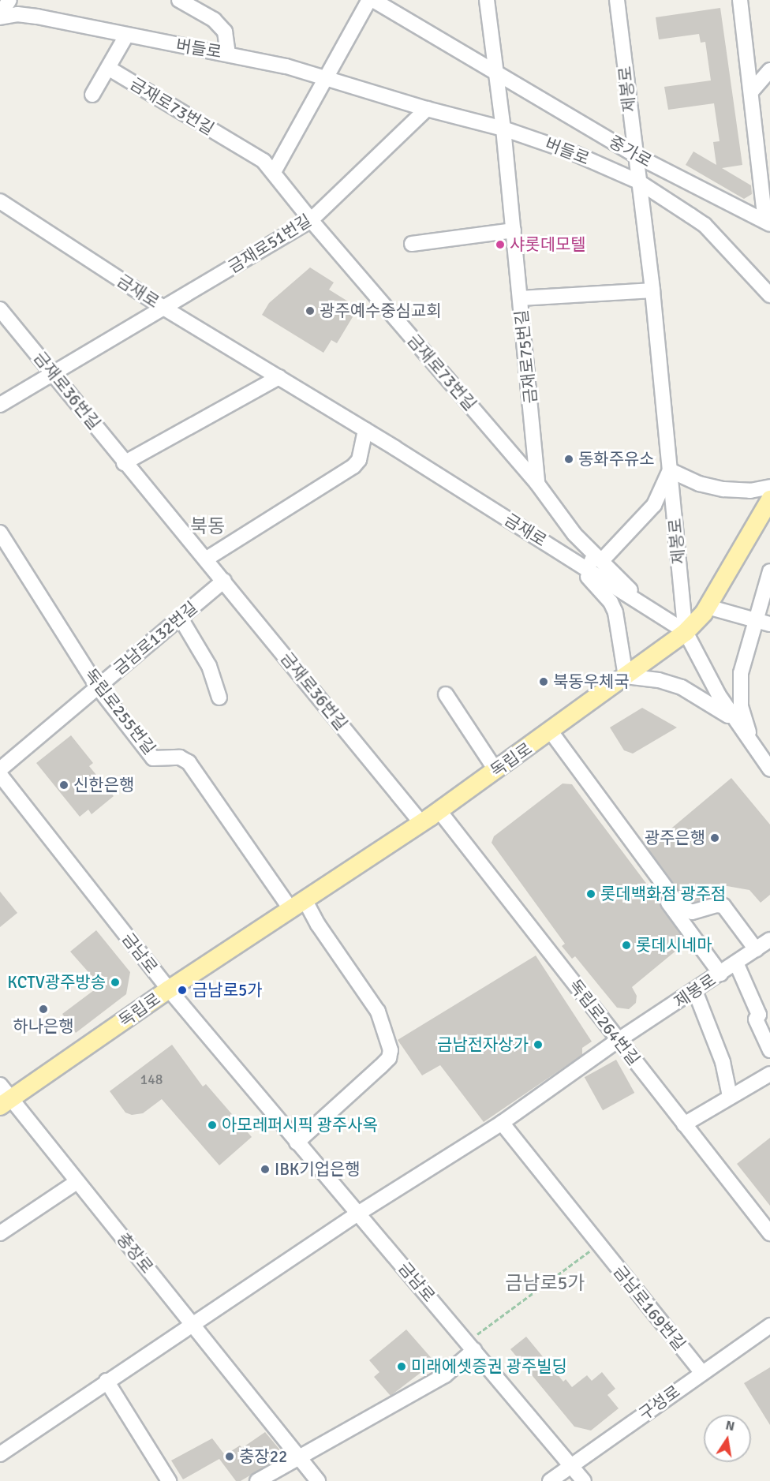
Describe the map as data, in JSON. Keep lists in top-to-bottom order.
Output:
{
  "streets": {
    "main road": ["독립로"],
    "street": [
      "버들로",
      "제봉로",
      "금재로73번길",
      "중가로",
      "금재로51번길",
      "금재로",
      "금재로75번길",
      "금재로36번길",
      "금남로132번길",
      "독립로255번길",
      "금남로",
      "독립로264번길",
      "충장로",
      "금남로169번길",
      "구성로"
    ]
  },
  "crossings": [
    ["버들로", "제봉로"],
    ["버들로", "금재로51번길"],
    ["버들로", "금재로75번길"],
    ["제봉로", "중가로"],
    ["제봉로", "금재로"],
    ["제봉로", "독립로"],
    ["제봉로", "독립로264번길"],
    ["금재로73번길", "금재로51번길"],
    ["금재로73번길", "금재로"],
    ["금재로73번길", "금재로75번길"],
    ["중가로", "금재로75번길"],
    ["금재로51번길", "금재로"],
    ["금재로51번길", "금재로36번길"],
    ["금재로", "독립로"],
    ["금재로36번길", "금남로132번길"],
    ["금재로36번길", "독립로"],
    ["금남로132번길", "독립로255번길"],
    ["독립로255번길", "독립로"],
    ["독립로", "금남로"],
    ["독립로", "독립로264번길"],
    ["독립로", "충장로"],
    ["금남로", "구성로"],
    ["금남로169번길", "구성로"]
  ],
  "districts": ["북동", "금남로5가"],
  "places": [
    "샤롯데모텔",
    "광주예수중심교회",
    "동화주유소",
    "북동우체국",
    "신한은행",
    "광주은행",
    "롯데백화점 광주점",
    "롯데시네마",
    "KCTV광주방송",
    "금남로5가",
    "하나은행",
    "금남전자상가",
    "아모레퍼시픽 광주사옥",
    "IBK기업은행",
    "미래에셋증권 광주빌딩",
    "충장22"
  ],
  "house_numbers": ["148"],
  "north": "top"
}
